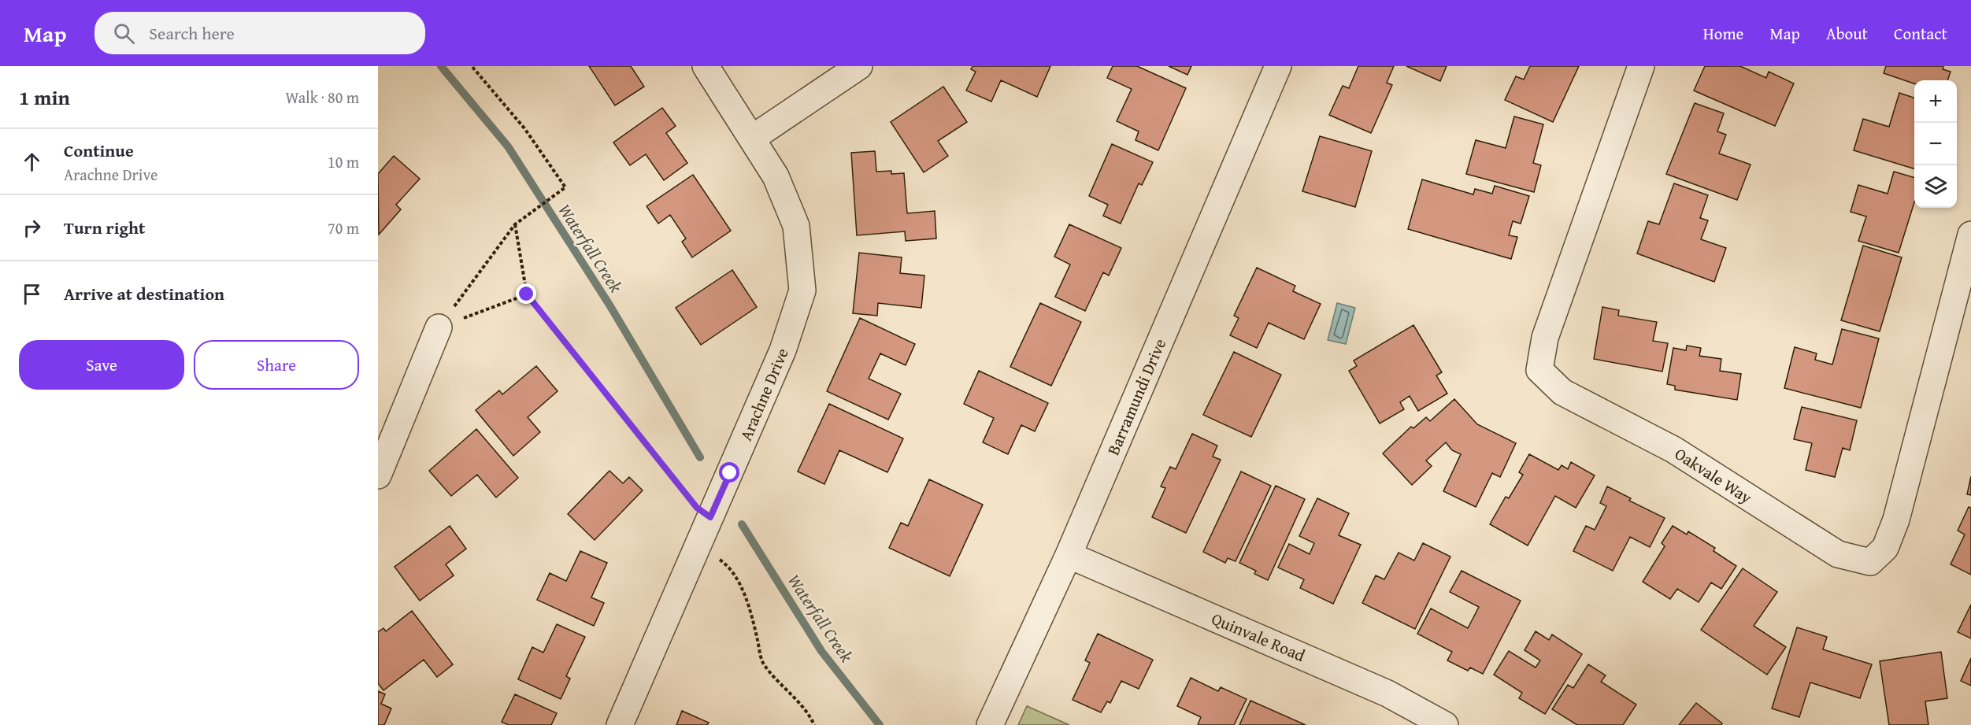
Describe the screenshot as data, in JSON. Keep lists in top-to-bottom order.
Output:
{
  "streets": {
    "street": [
      "Arachne Drive",
      "Barramundi Drive",
      "Oakvale Way",
      "Quinvale Road"
    ]
  },
  "crossings": [
    ["Barramundi Drive", "Quinvale Road"]
  ],
  "water": ["Waterfall Creek"],
  "page": {
    "header": "Map",
    "search": "Search here",
    "nav": [
      "Home",
      "Map",
      "About",
      "Contact"
    ],
    "heading": ["1 min", "Walk · 80 m"],
    "map_buttons": ["+", "−"],
    "list": [
      ["Continue", "Arachne Drive", "10 m"],
      ["Turn right", "70 m"],
      "Arrive at destination"
    ],
    "buttons": ["Save", "Share"]
  }
}
